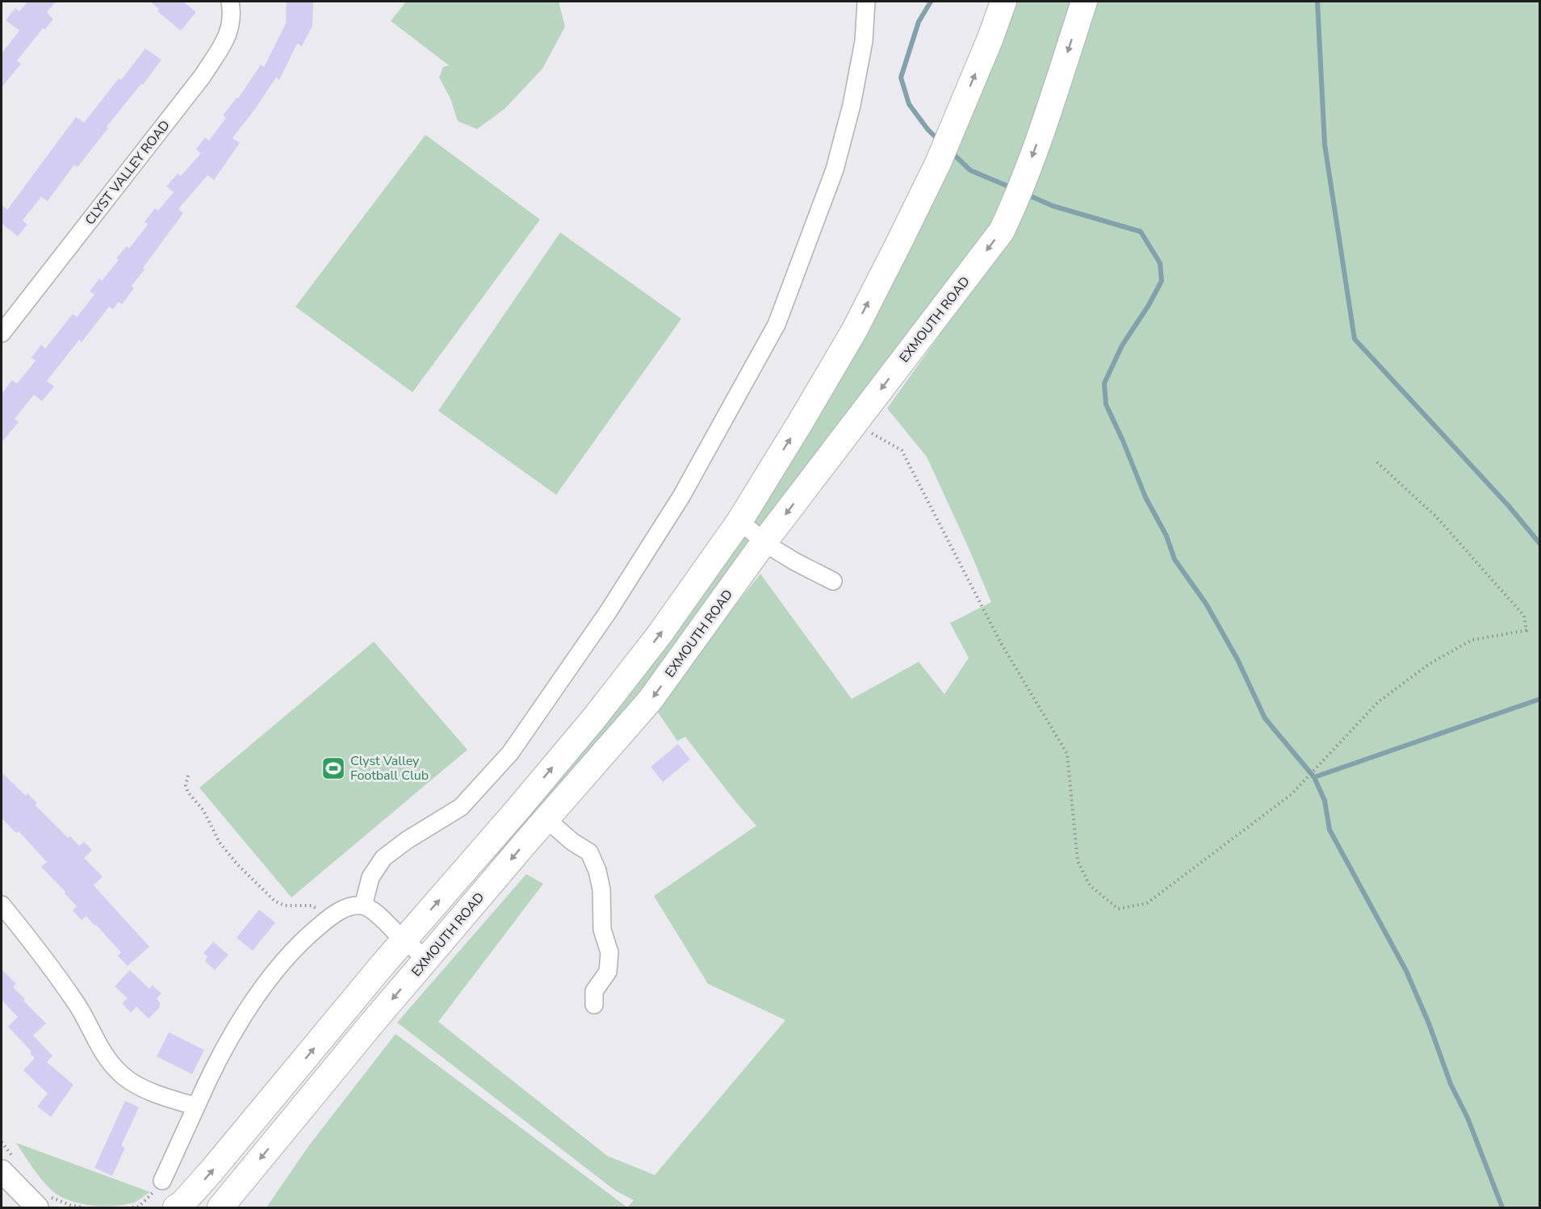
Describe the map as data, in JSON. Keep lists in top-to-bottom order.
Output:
{
  "streets": {
    "highway": ["EXMOUTH ROAD"],
    "street": ["CLYST VALLEY ROAD"]
  },
  "places": {
    "sports": ["Clyst Valley Football Club"]
  }
}
